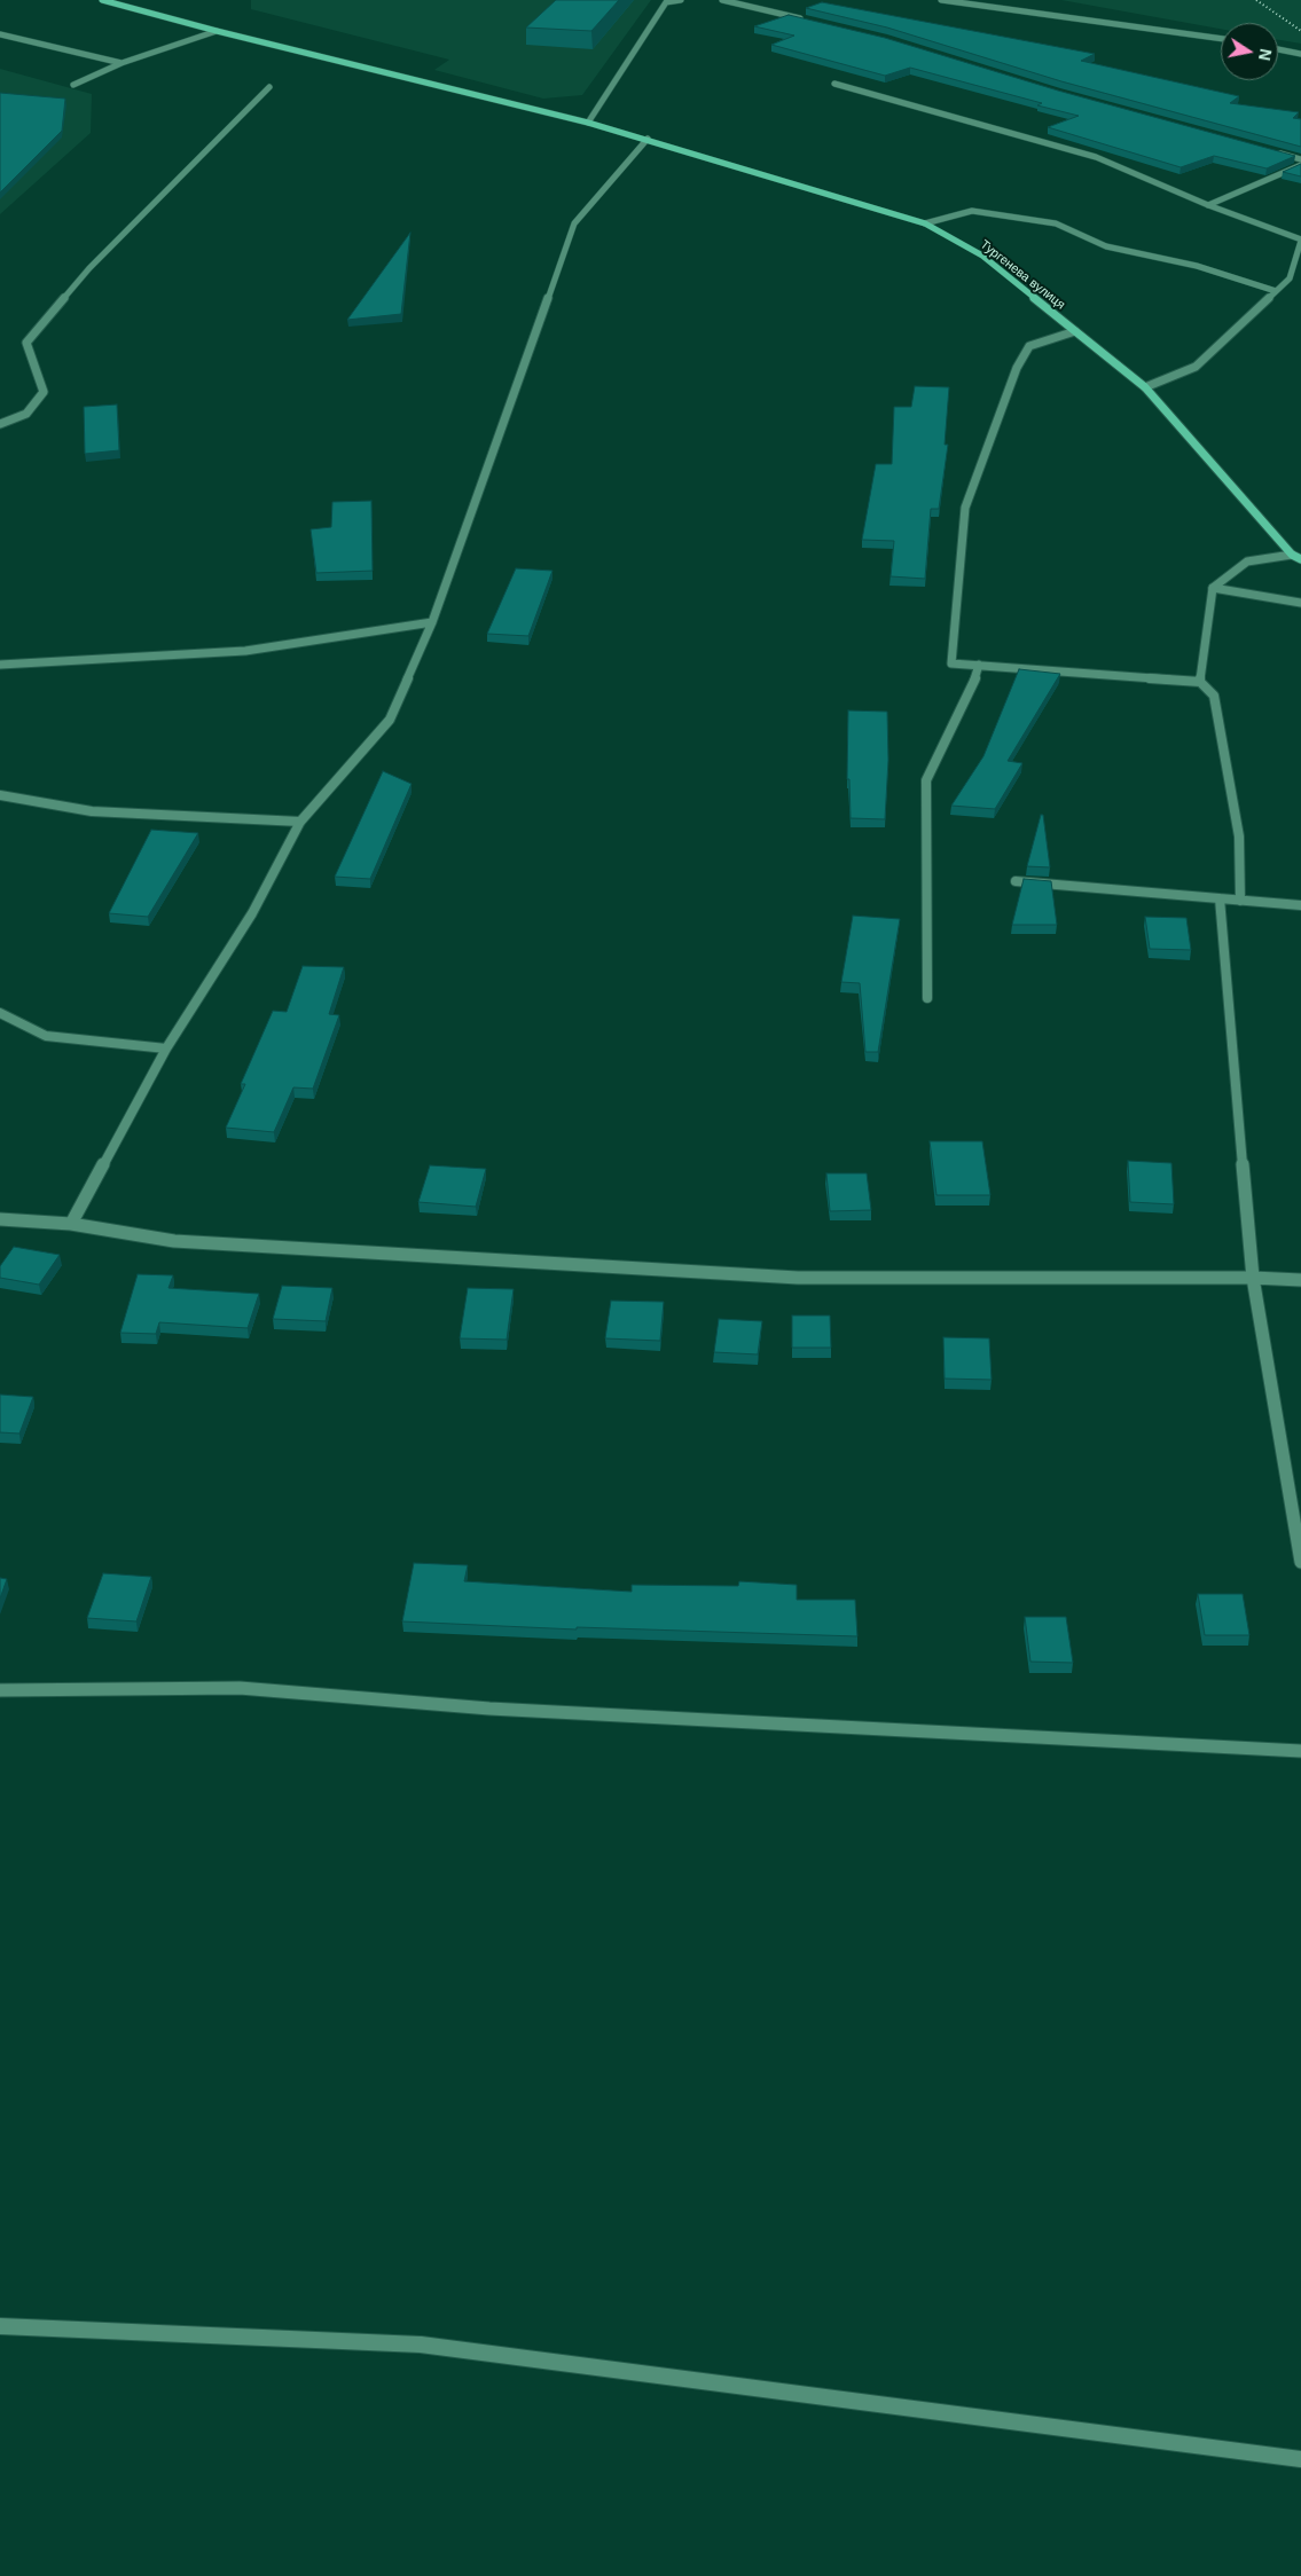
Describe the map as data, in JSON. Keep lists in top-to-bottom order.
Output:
{
  "streets": {
    "street": ["Тургенева вулиця"]
  },
  "north": "right"
}
